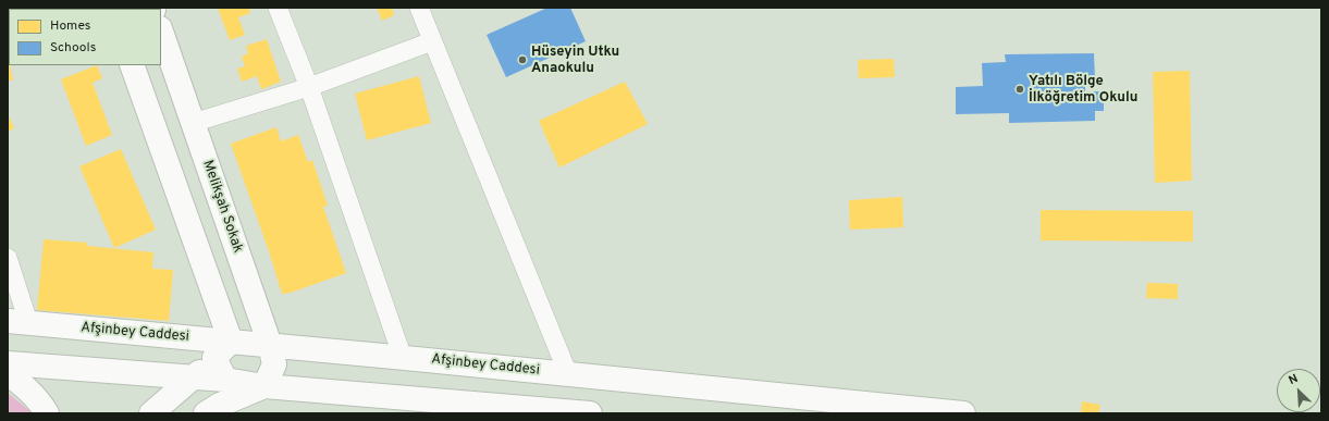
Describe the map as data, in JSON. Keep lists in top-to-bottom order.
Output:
{
  "streets": {
    "main road": ["Melikşah Sokak", "Afşinbey Caddesi"]
  },
  "crossings": [
    ["Melikşah Sokak", "Afşinbey Caddesi"]
  ],
  "places": ["Hüseyin Utku Anaokulu", "Yatılı Bölge İlköğretim Okulu"],
  "legend": ["Homes", "Schools"],
  "north": "top left"
}
